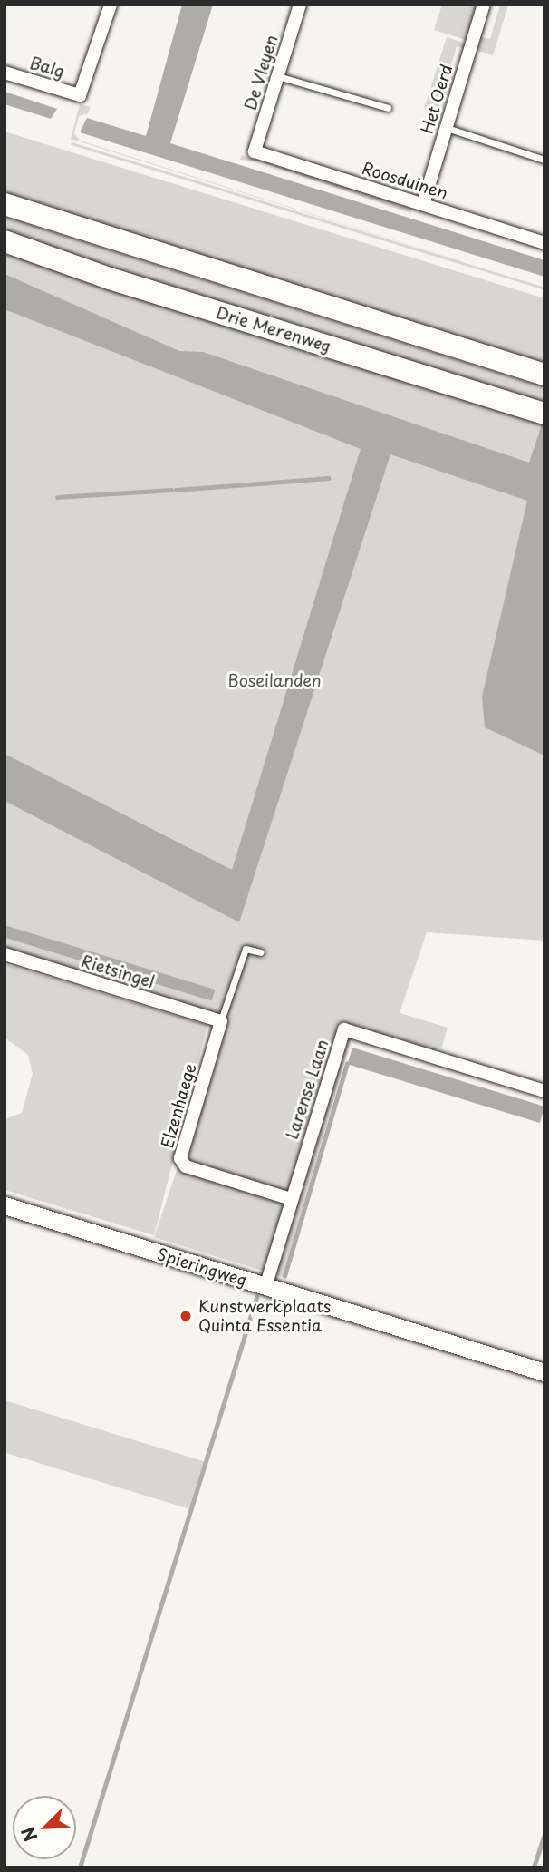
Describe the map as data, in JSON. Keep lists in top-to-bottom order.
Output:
{
  "streets": {
    "highway": ["Drie Merenweg"],
    "street": [
      "Balg",
      "De Vleyen",
      "Het Oerd",
      "Roosduinen",
      "Rietsingel",
      "Larense Laan",
      "Elzenhaege",
      "Spieringweg"
    ]
  },
  "crossings": [
    ["De Vleyen", "Roosduinen"],
    ["Het Oerd", "Roosduinen"],
    ["Rietsingel", "Elzenhaege"],
    ["Larense Laan", "Elzenhaege"],
    ["Larense Laan", "Spieringweg"]
  ],
  "parks": ["Boseilanden"],
  "places": ["Kunstwerkplaats Quinta Essentia"],
  "north": "bottom left"
}
